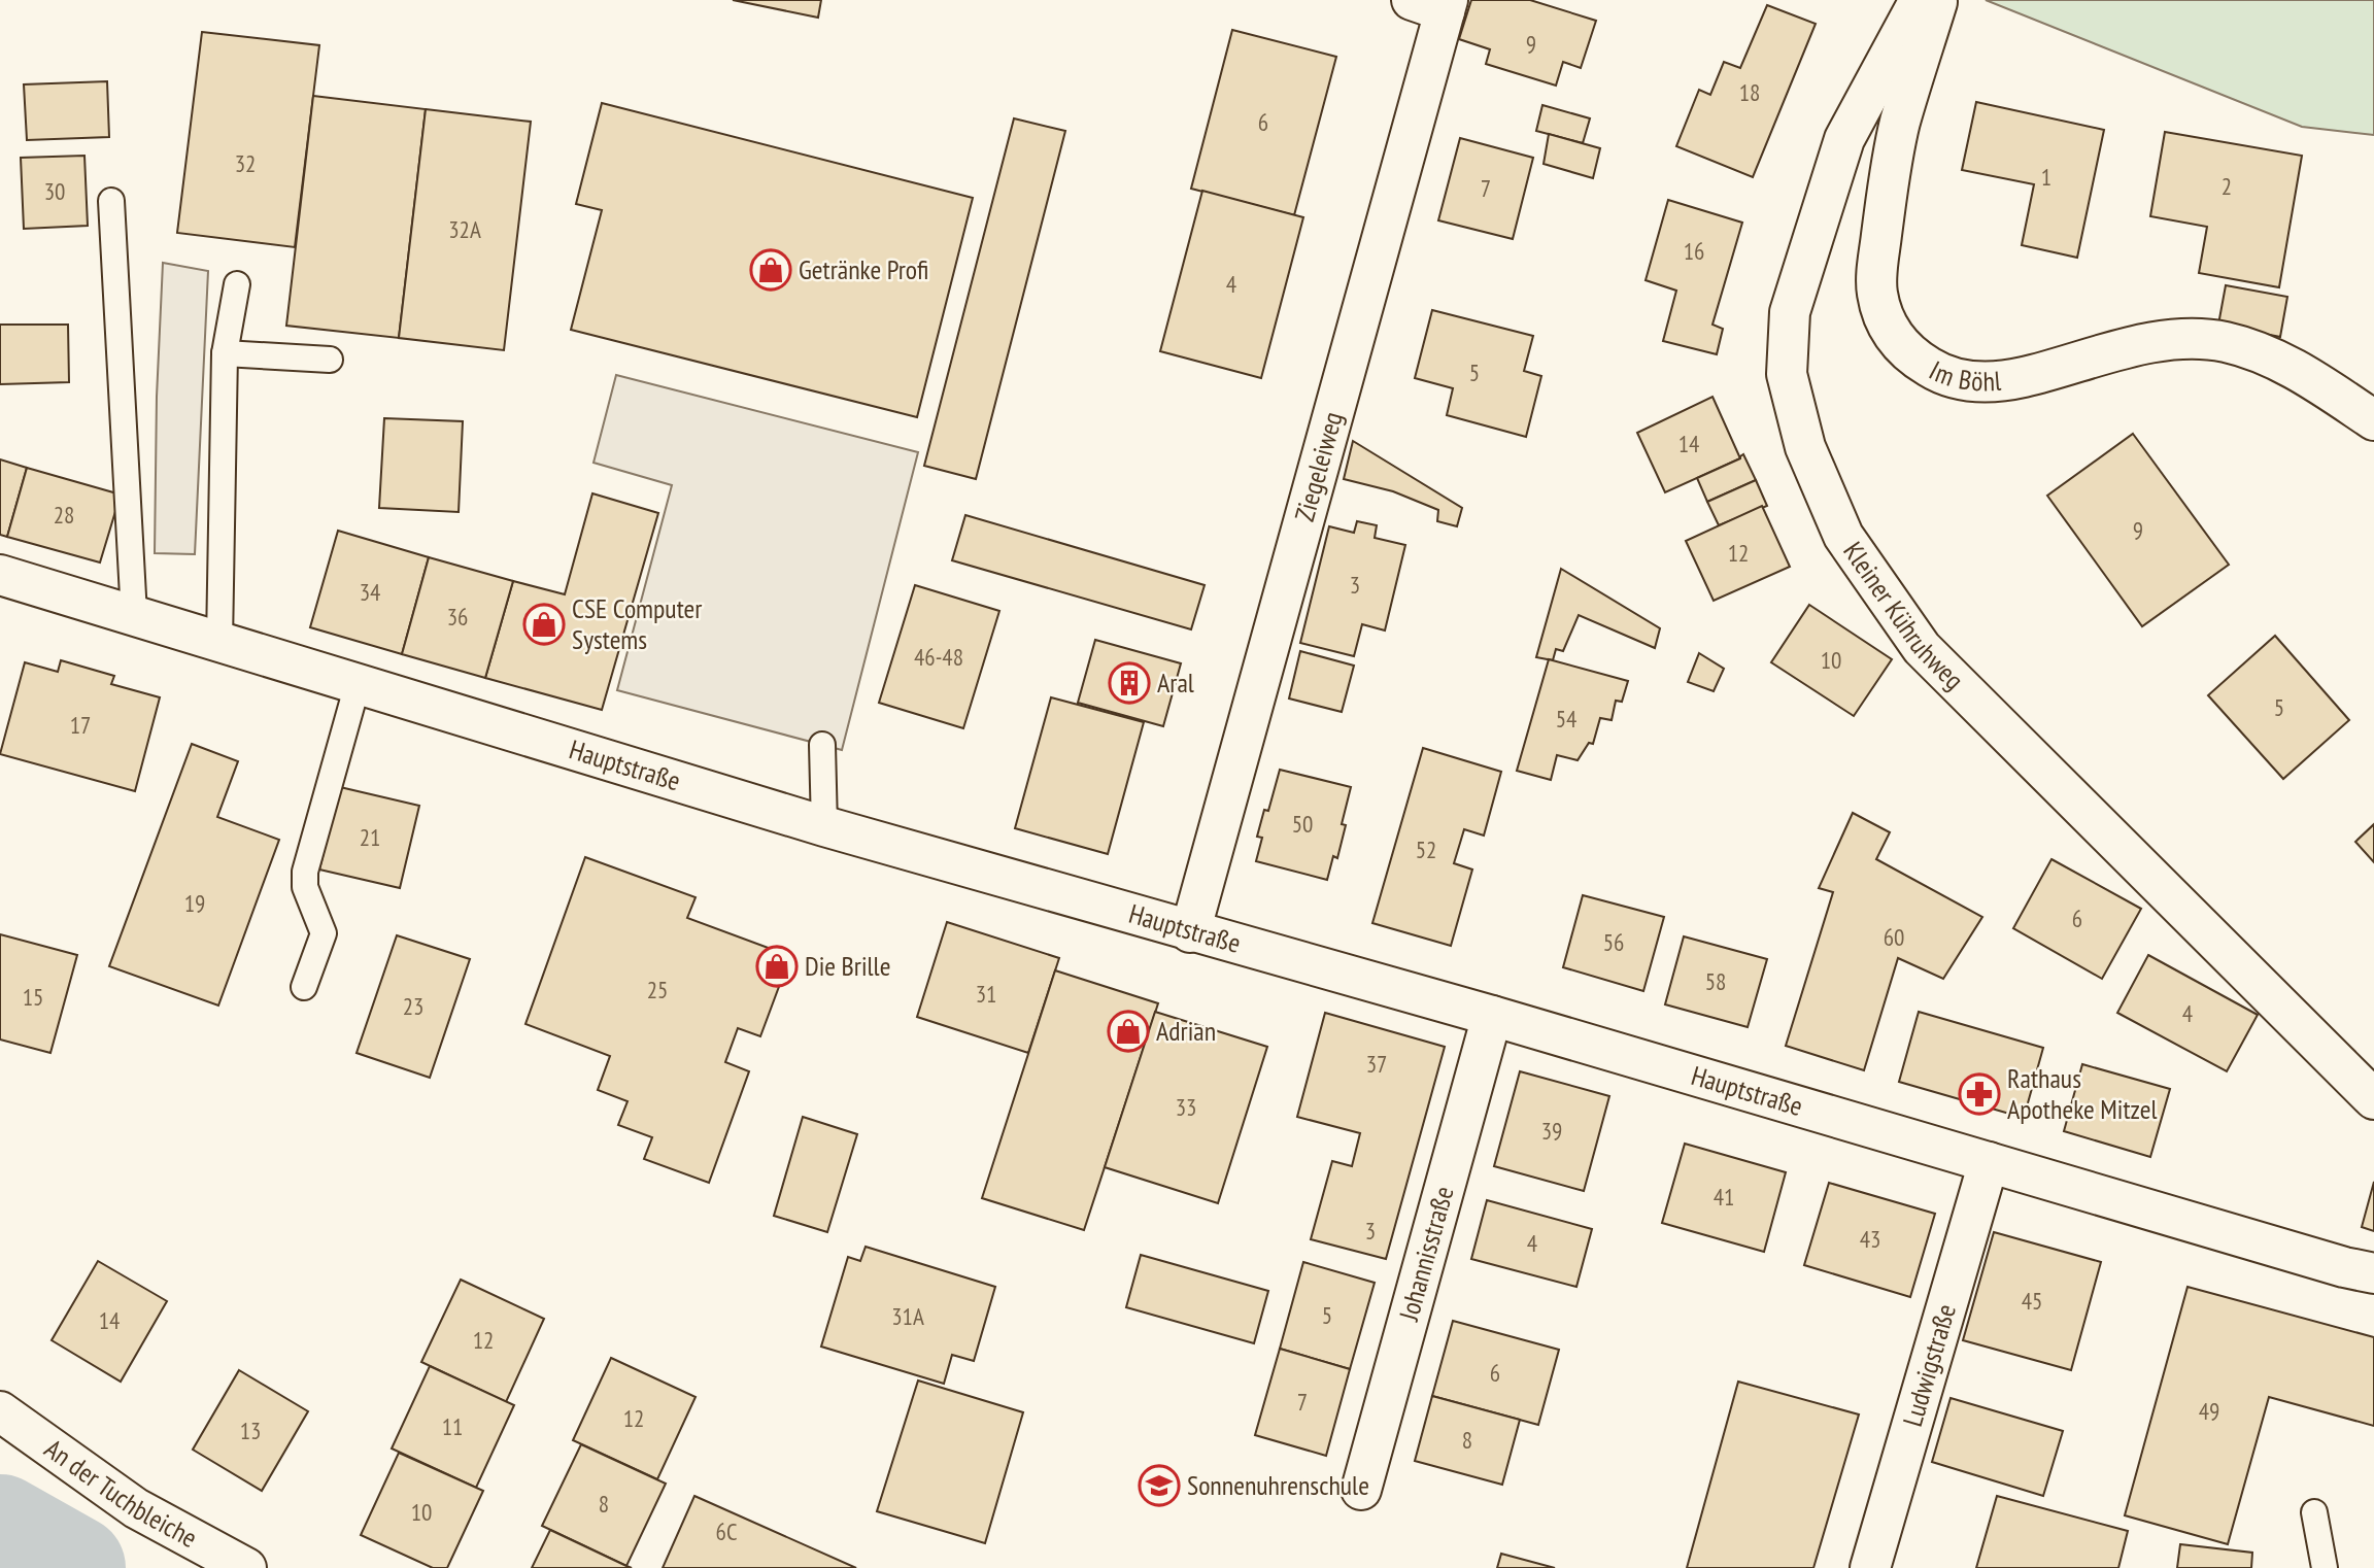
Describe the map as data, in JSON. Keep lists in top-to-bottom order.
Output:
{
  "streets": {
    "street": [
      "Im Böhl",
      "Ziegeleiweg",
      "Kleiner Kühruhweg",
      "Hauptstraße",
      "Johannisstraße",
      "Ludwigstraße",
      "An der Tuchbleiche"
    ]
  },
  "crossings": [
    ["Ziegeleiweg", "Hauptstraße"],
    ["Hauptstraße", "Johannisstraße"],
    ["Hauptstraße", "Ludwigstraße"]
  ],
  "places": {
    "shop": [
      "Getränke Profi",
      "CSE Computer Systems",
      "Die Brille",
      "Adrian"
    ],
    "building": ["Aral"],
    "pharmacy": ["Rathaus Apotheke Mitzel"],
    "school or university": ["Sonnenuhrenschule"]
  },
  "house_numbers": [
    "9",
    "18",
    "6",
    "32",
    "1",
    "2",
    "7",
    "30",
    "32A",
    "16",
    "4",
    "5",
    "14",
    "28",
    "9",
    "12",
    "3",
    "34",
    "36",
    "46-48",
    "10",
    "5",
    "54",
    "17",
    "50",
    "21",
    "52",
    "19",
    "6",
    "60",
    "56",
    "58",
    "25",
    "31",
    "15",
    "23",
    "4",
    "37",
    "33",
    "39",
    "41",
    "3",
    "43",
    "4",
    "45",
    "5",
    "31A",
    "14",
    "12",
    "6",
    "7",
    "49",
    "12",
    "11",
    "13",
    "8",
    "8",
    "10",
    "6C"
  ]
}
